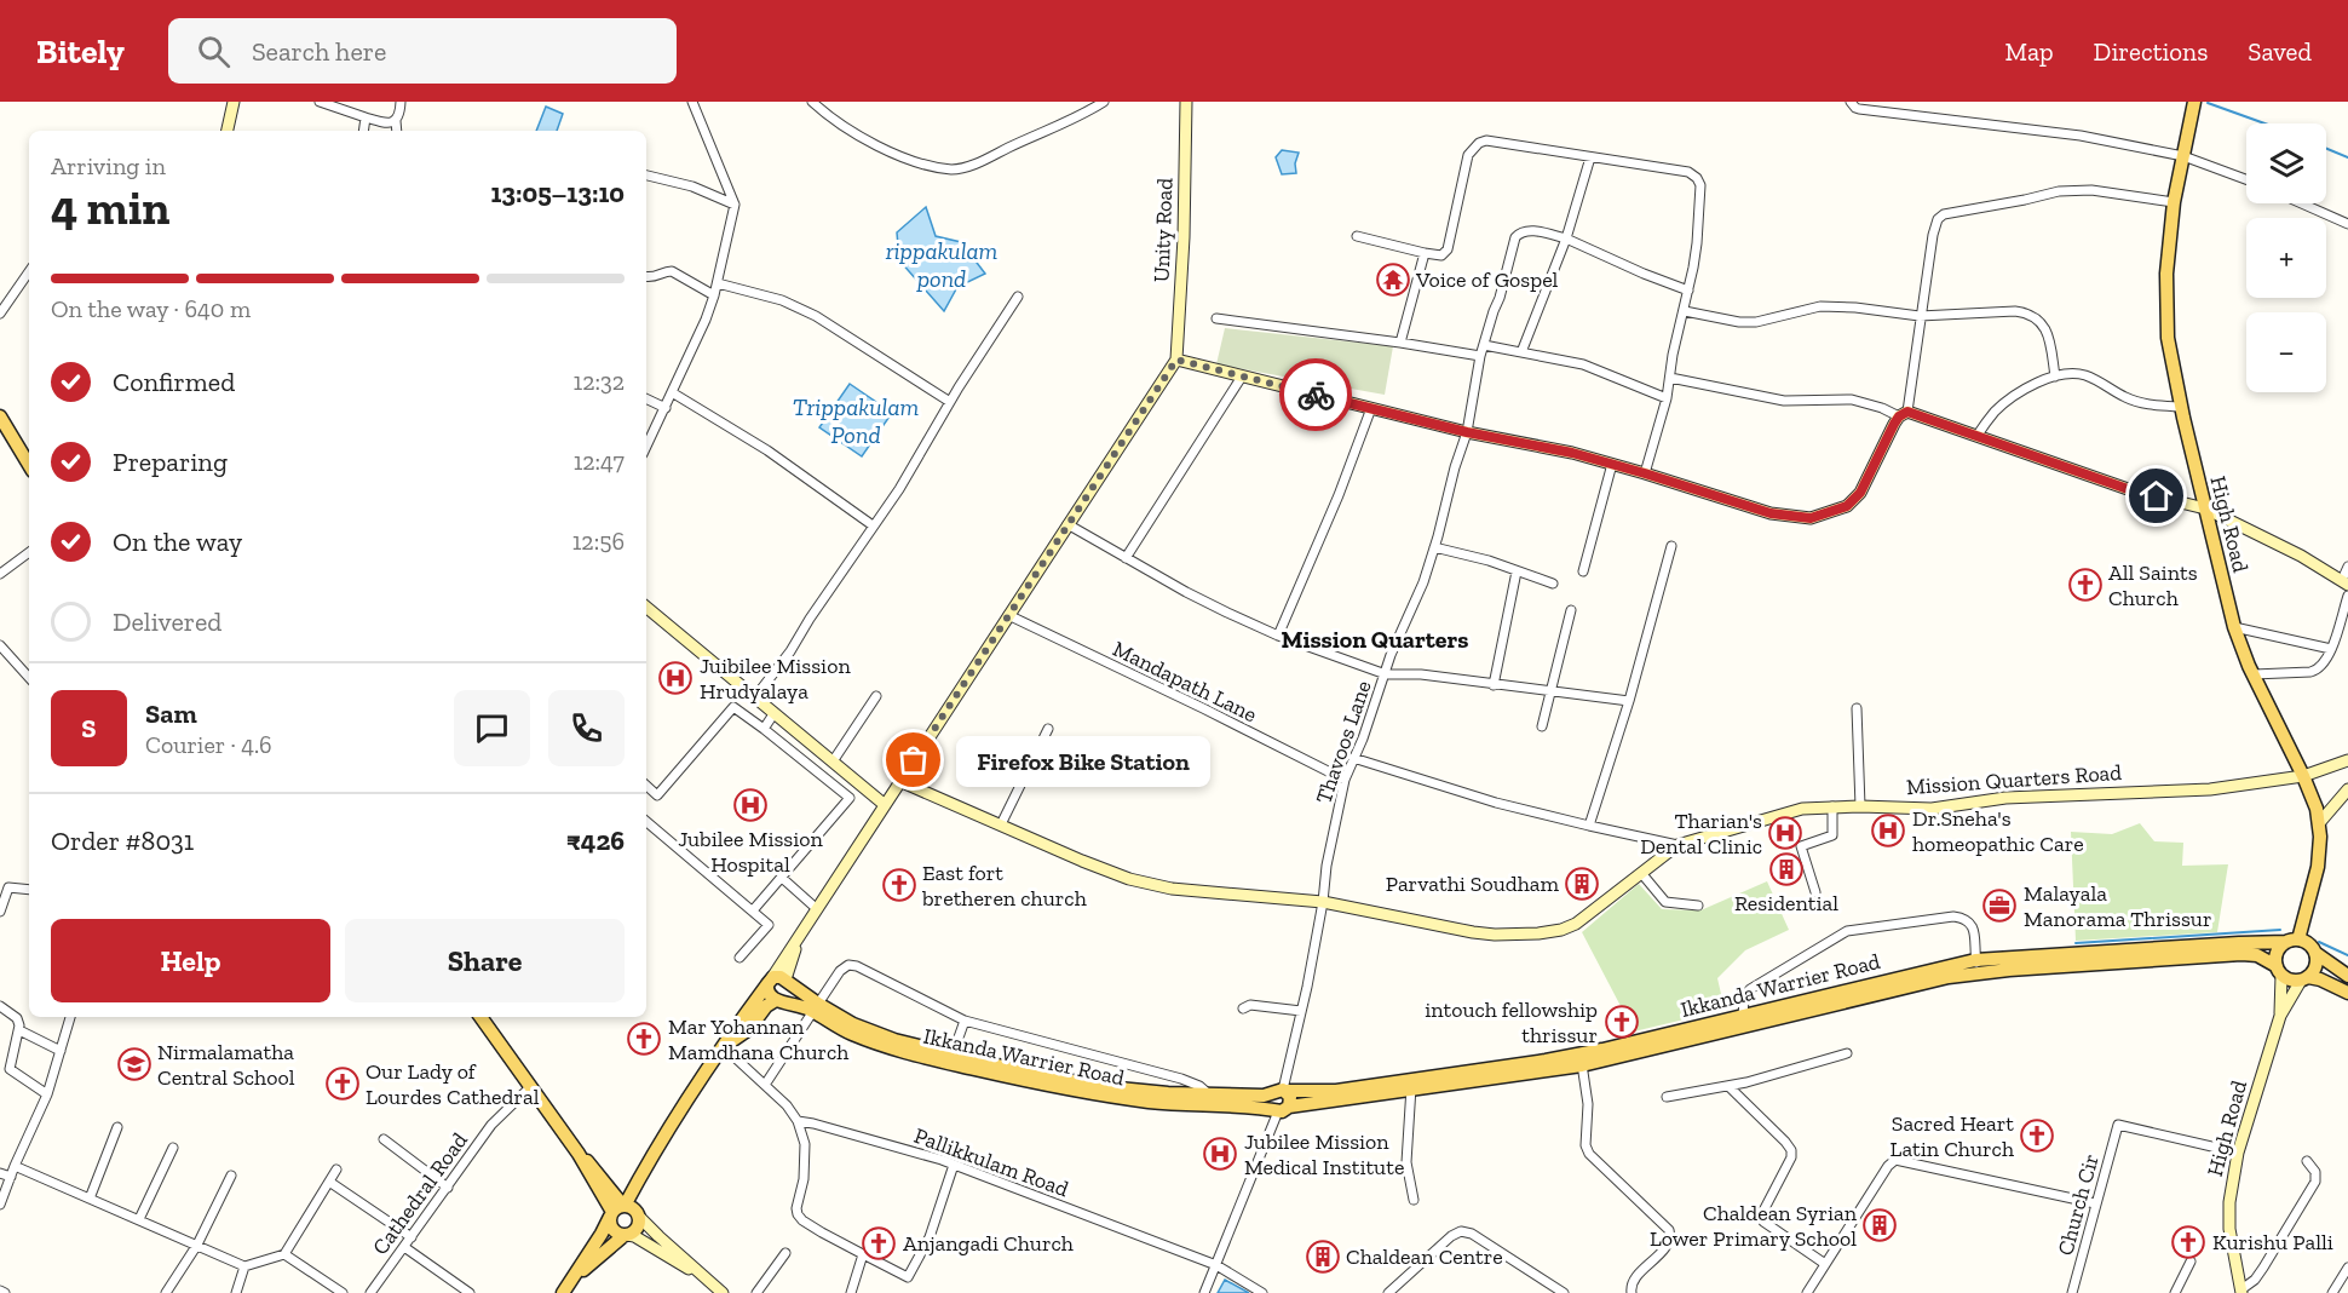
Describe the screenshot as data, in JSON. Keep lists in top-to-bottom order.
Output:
{
  "streets": {
    "main road": ["High Road", "Ikkanda Warrier Road"],
    "street": [
      "Unity Road",
      "Mandapath Lane",
      "Thavoos Lane",
      "Mission Quarters Road",
      "Pallikkulam Road",
      "Cathedral Road",
      "Church Cir"
    ]
  },
  "crossings": [
    ["High Road", "Mission Quarters Road"],
    ["High Road", "Ikkanda Warrier Road"],
    ["High Road", "Church Cir"],
    ["Mandapath Lane", "Thavoos Lane"],
    ["Thavoos Lane", "Mission Quarters Road"],
    ["Thavoos Lane", "Ikkanda Warrier Road"],
    ["Thavoos Lane", "Pallikkulam Road"]
  ],
  "districts": ["Mission Quarters"],
  "water": ["rippakulam pond", "Trippakulam Pond"],
  "places": {
    "temple": ["Voice of Gospel"],
    "church": [
      "All Saints Church",
      "East fort bretheren church",
      "intouch fellowship thrissur",
      "Mar Yohannan Mamdhana Church",
      "Our Lady of Lourdes Cathedral",
      "Sacred Heart Latin Church",
      "Kurishu Palli",
      "Anjangadi Church"
    ],
    "hospital": [
      "Juibilee Mission Hrudyalaya",
      "Jubilee Mission Hospital",
      "Dr.Sneha's homeopathic Care",
      "Tharian's Dental Clinic",
      "Jubilee Mission Medical Institute"
    ],
    "other": ["Firefox Bike Station"],
    "building": [
      "Residential",
      "Parvathi Soudham",
      "Chaldean Syrian Lower Primary School",
      "Chaldean Centre"
    ],
    "office": ["Malayala Manorama Thrissur"],
    "school or university": ["Nirmalamatha Central School"]
  },
  "page": {
    "header": "Bitely",
    "search": "Search here",
    "nav": ["Map", "Directions", "Saved"],
    "map_buttons": ["+", "−"],
    "heading": ["4 min", "Arriving in", "13:05–13:10"],
    "panel": [
      "Sam",
      "Courier · 4.6",
      "Order #8031",
      "₹426"
    ],
    "bar": "On the way · 640 m",
    "list": [
      ["Confirmed", "12:32"],
      ["Preparing", "12:47"],
      ["On the way", "12:56"],
      "Delivered"
    ],
    "round": "S",
    "bubble": "Firefox Bike Station",
    "buttons": ["Help", "Share"]
  }
}
